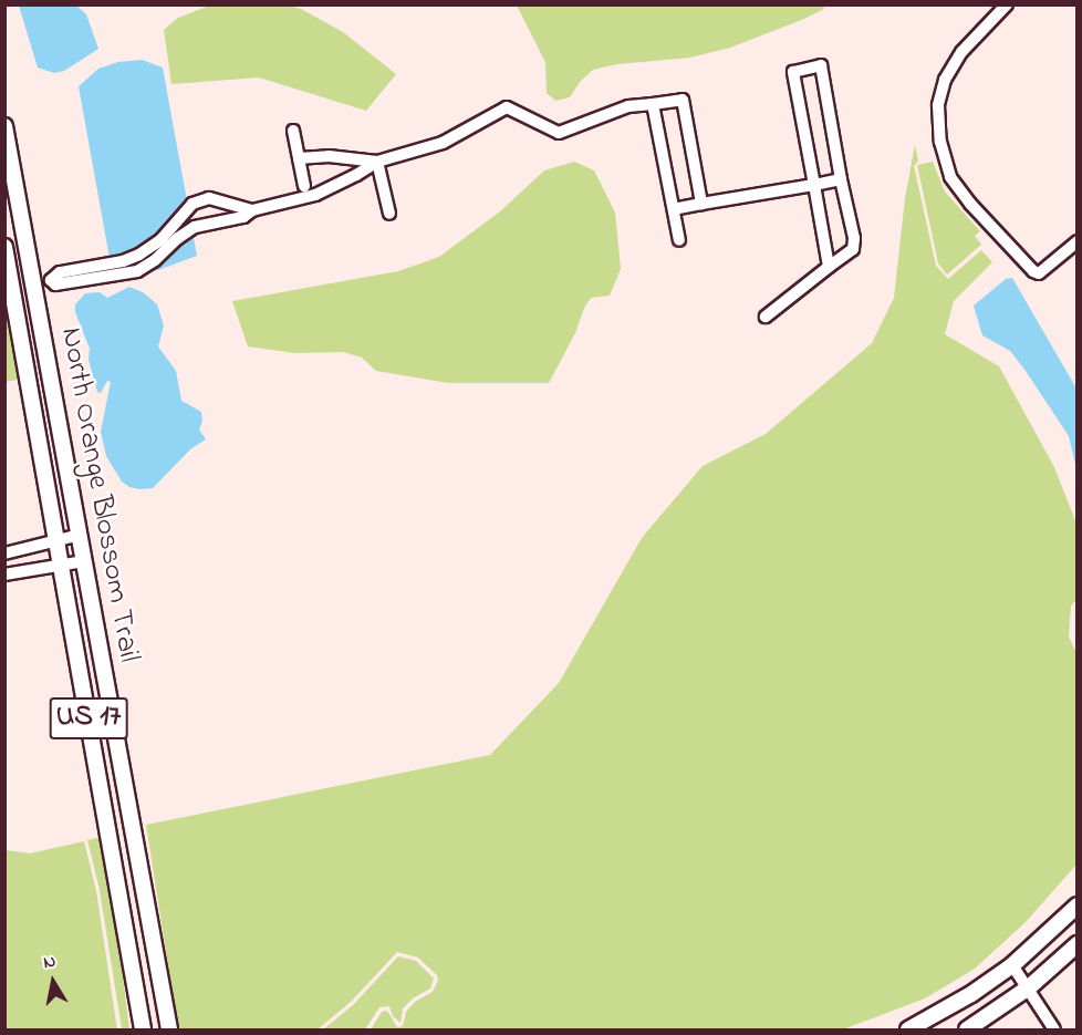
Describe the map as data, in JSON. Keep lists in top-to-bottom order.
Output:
{
  "streets": {
    "main road": ["North Orange Blossom Trail", "US 17"]
  },
  "north": "top"
}
